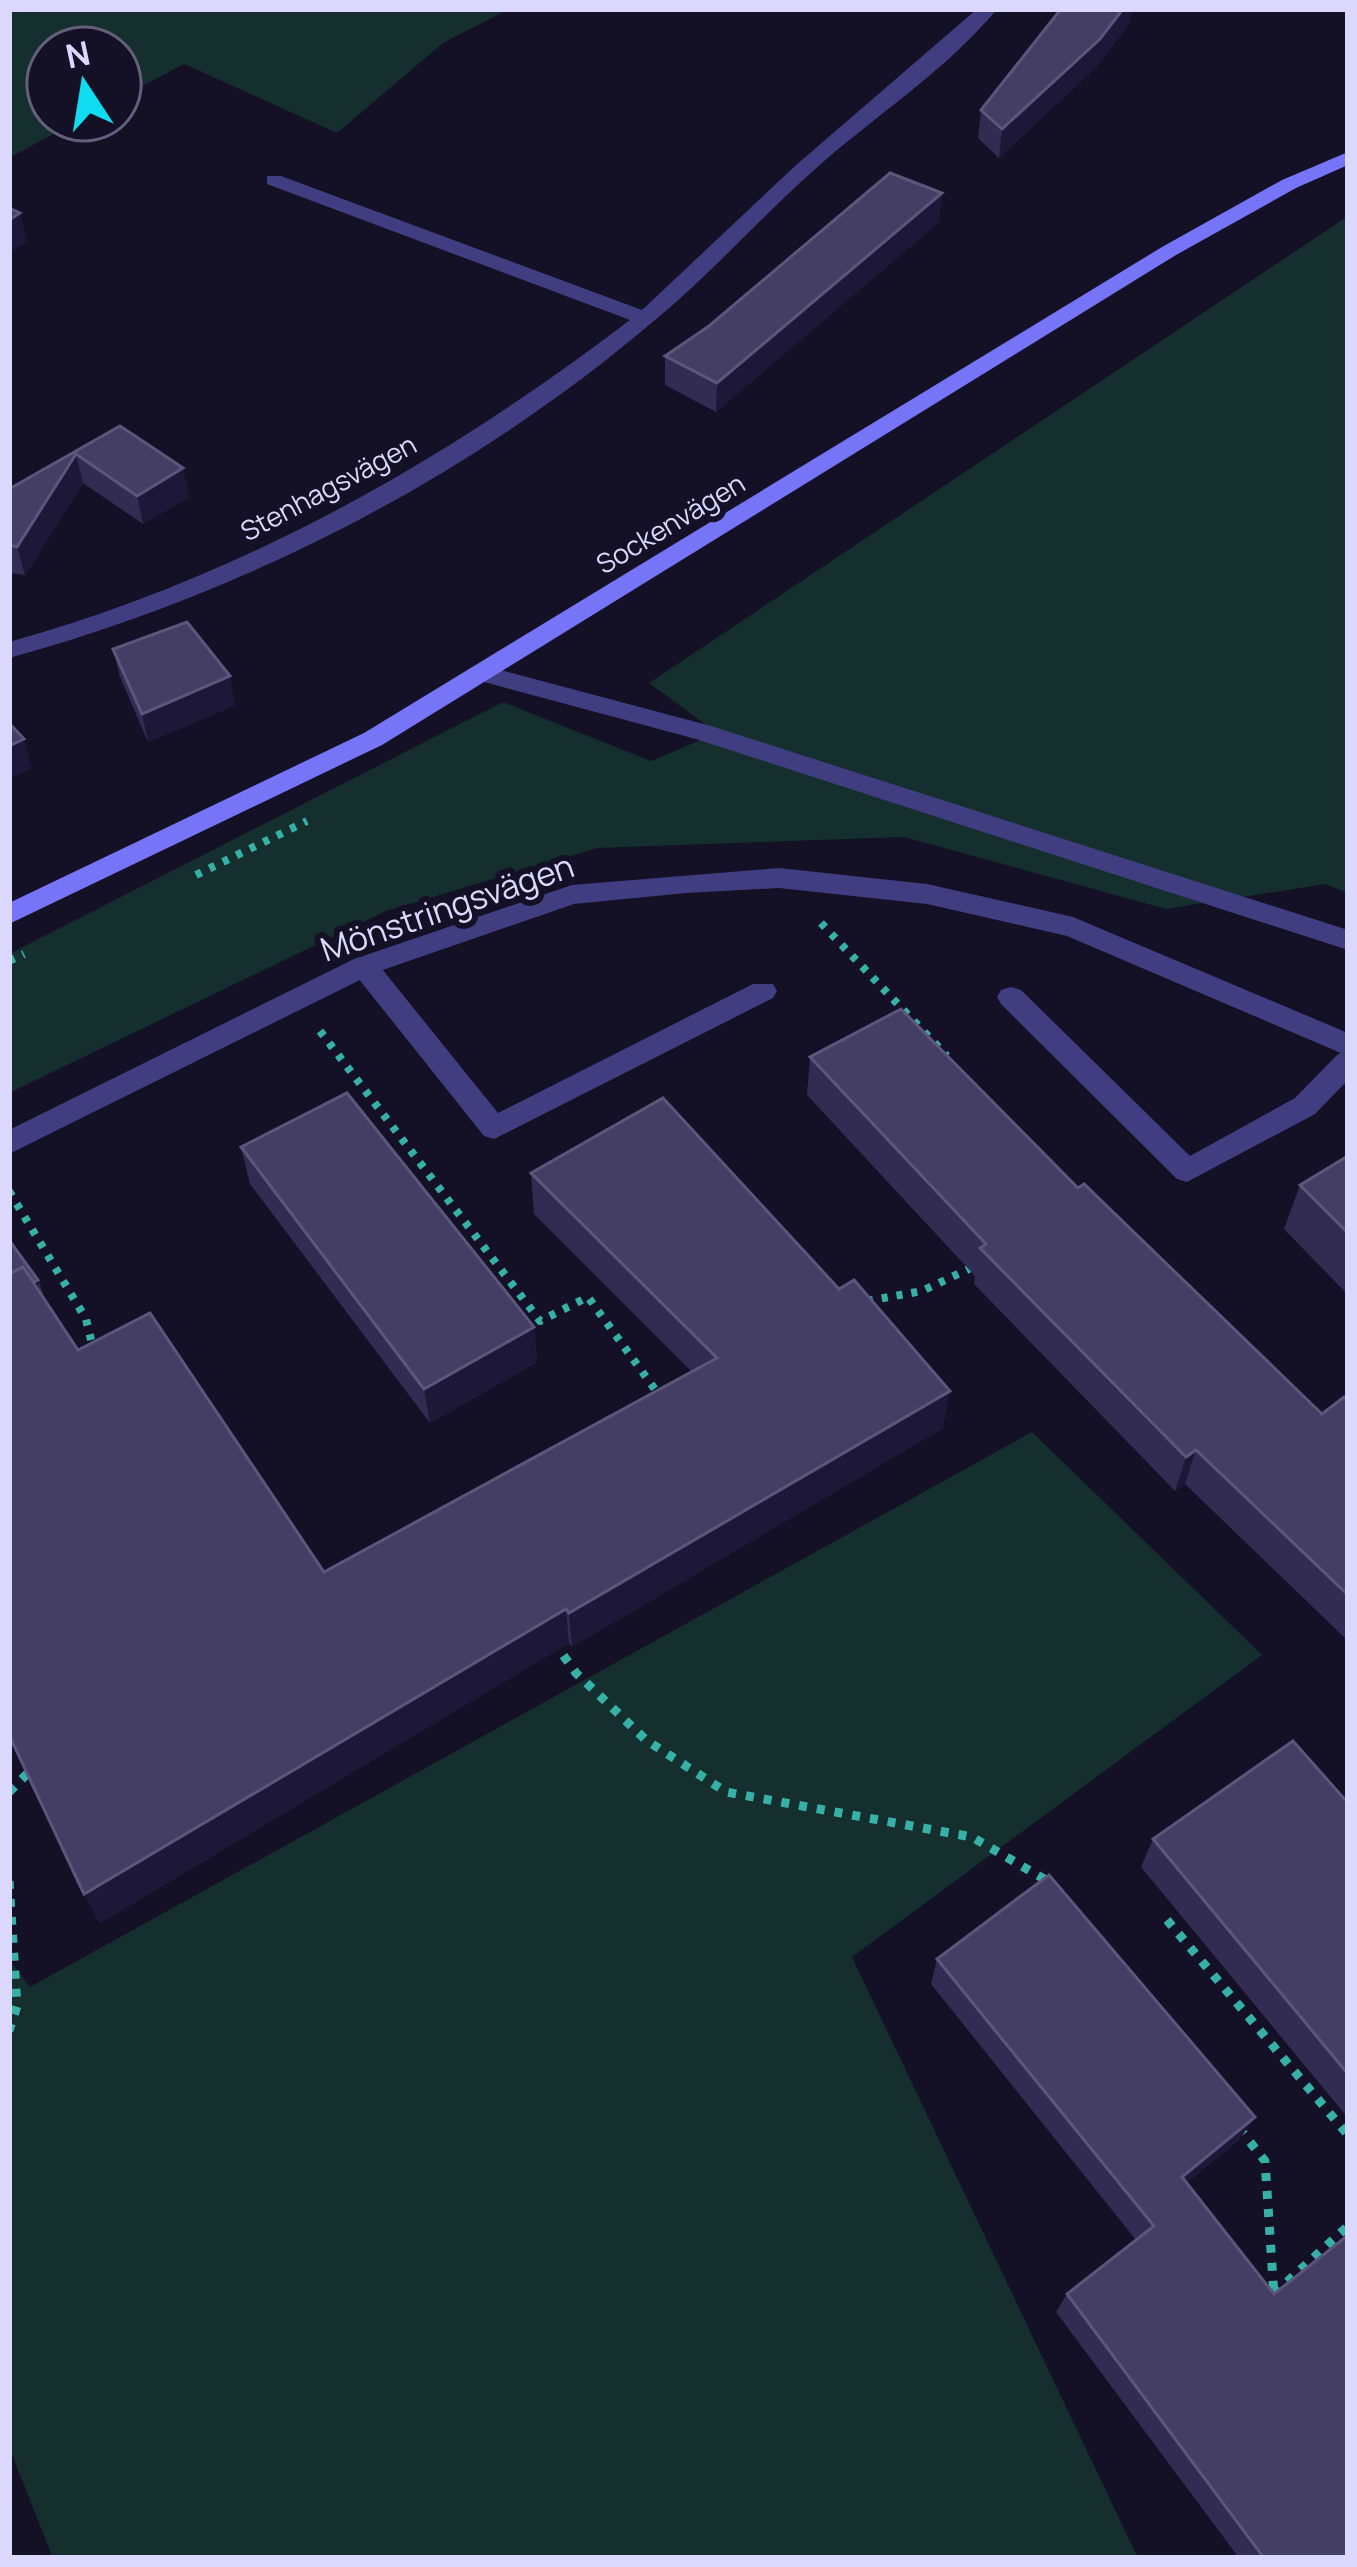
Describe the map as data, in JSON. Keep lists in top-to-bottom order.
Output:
{
  "streets": {
    "street": ["Stenhagsvägen", "Sockenvägen", "Mönstringsvägen"]
  },
  "north": "top"
}
